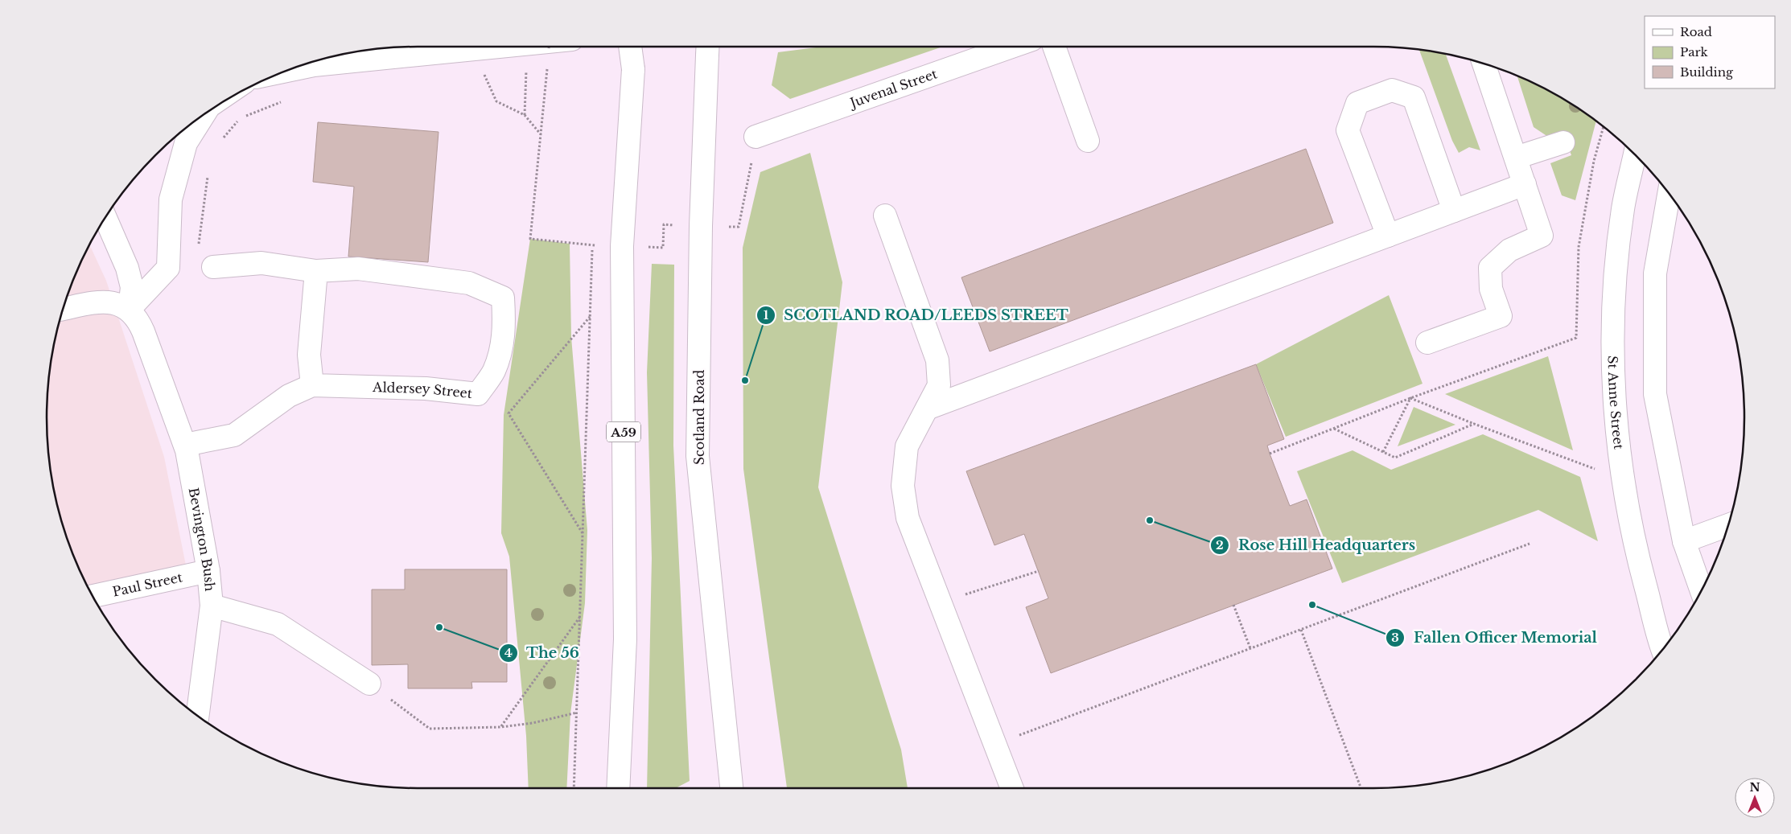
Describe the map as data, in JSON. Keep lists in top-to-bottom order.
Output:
{
  "streets": {
    "main road": [
      "Juvenal Street",
      "Aldersey Street",
      "St Anne Street",
      "Scotland Road",
      "A59",
      "Bevington Bush",
      "Paul Street"
    ]
  },
  "crossings": [
    ["Bevington Bush", "Paul Street"]
  ],
  "places": [
    "SCOTLAND ROAD/LEEDS STREET",
    "Rose Hill Headquarters",
    "Fallen Officer Memorial",
    "The 56"
  ],
  "legend": ["Road", "Park", "Building"],
  "north": "top"
}
